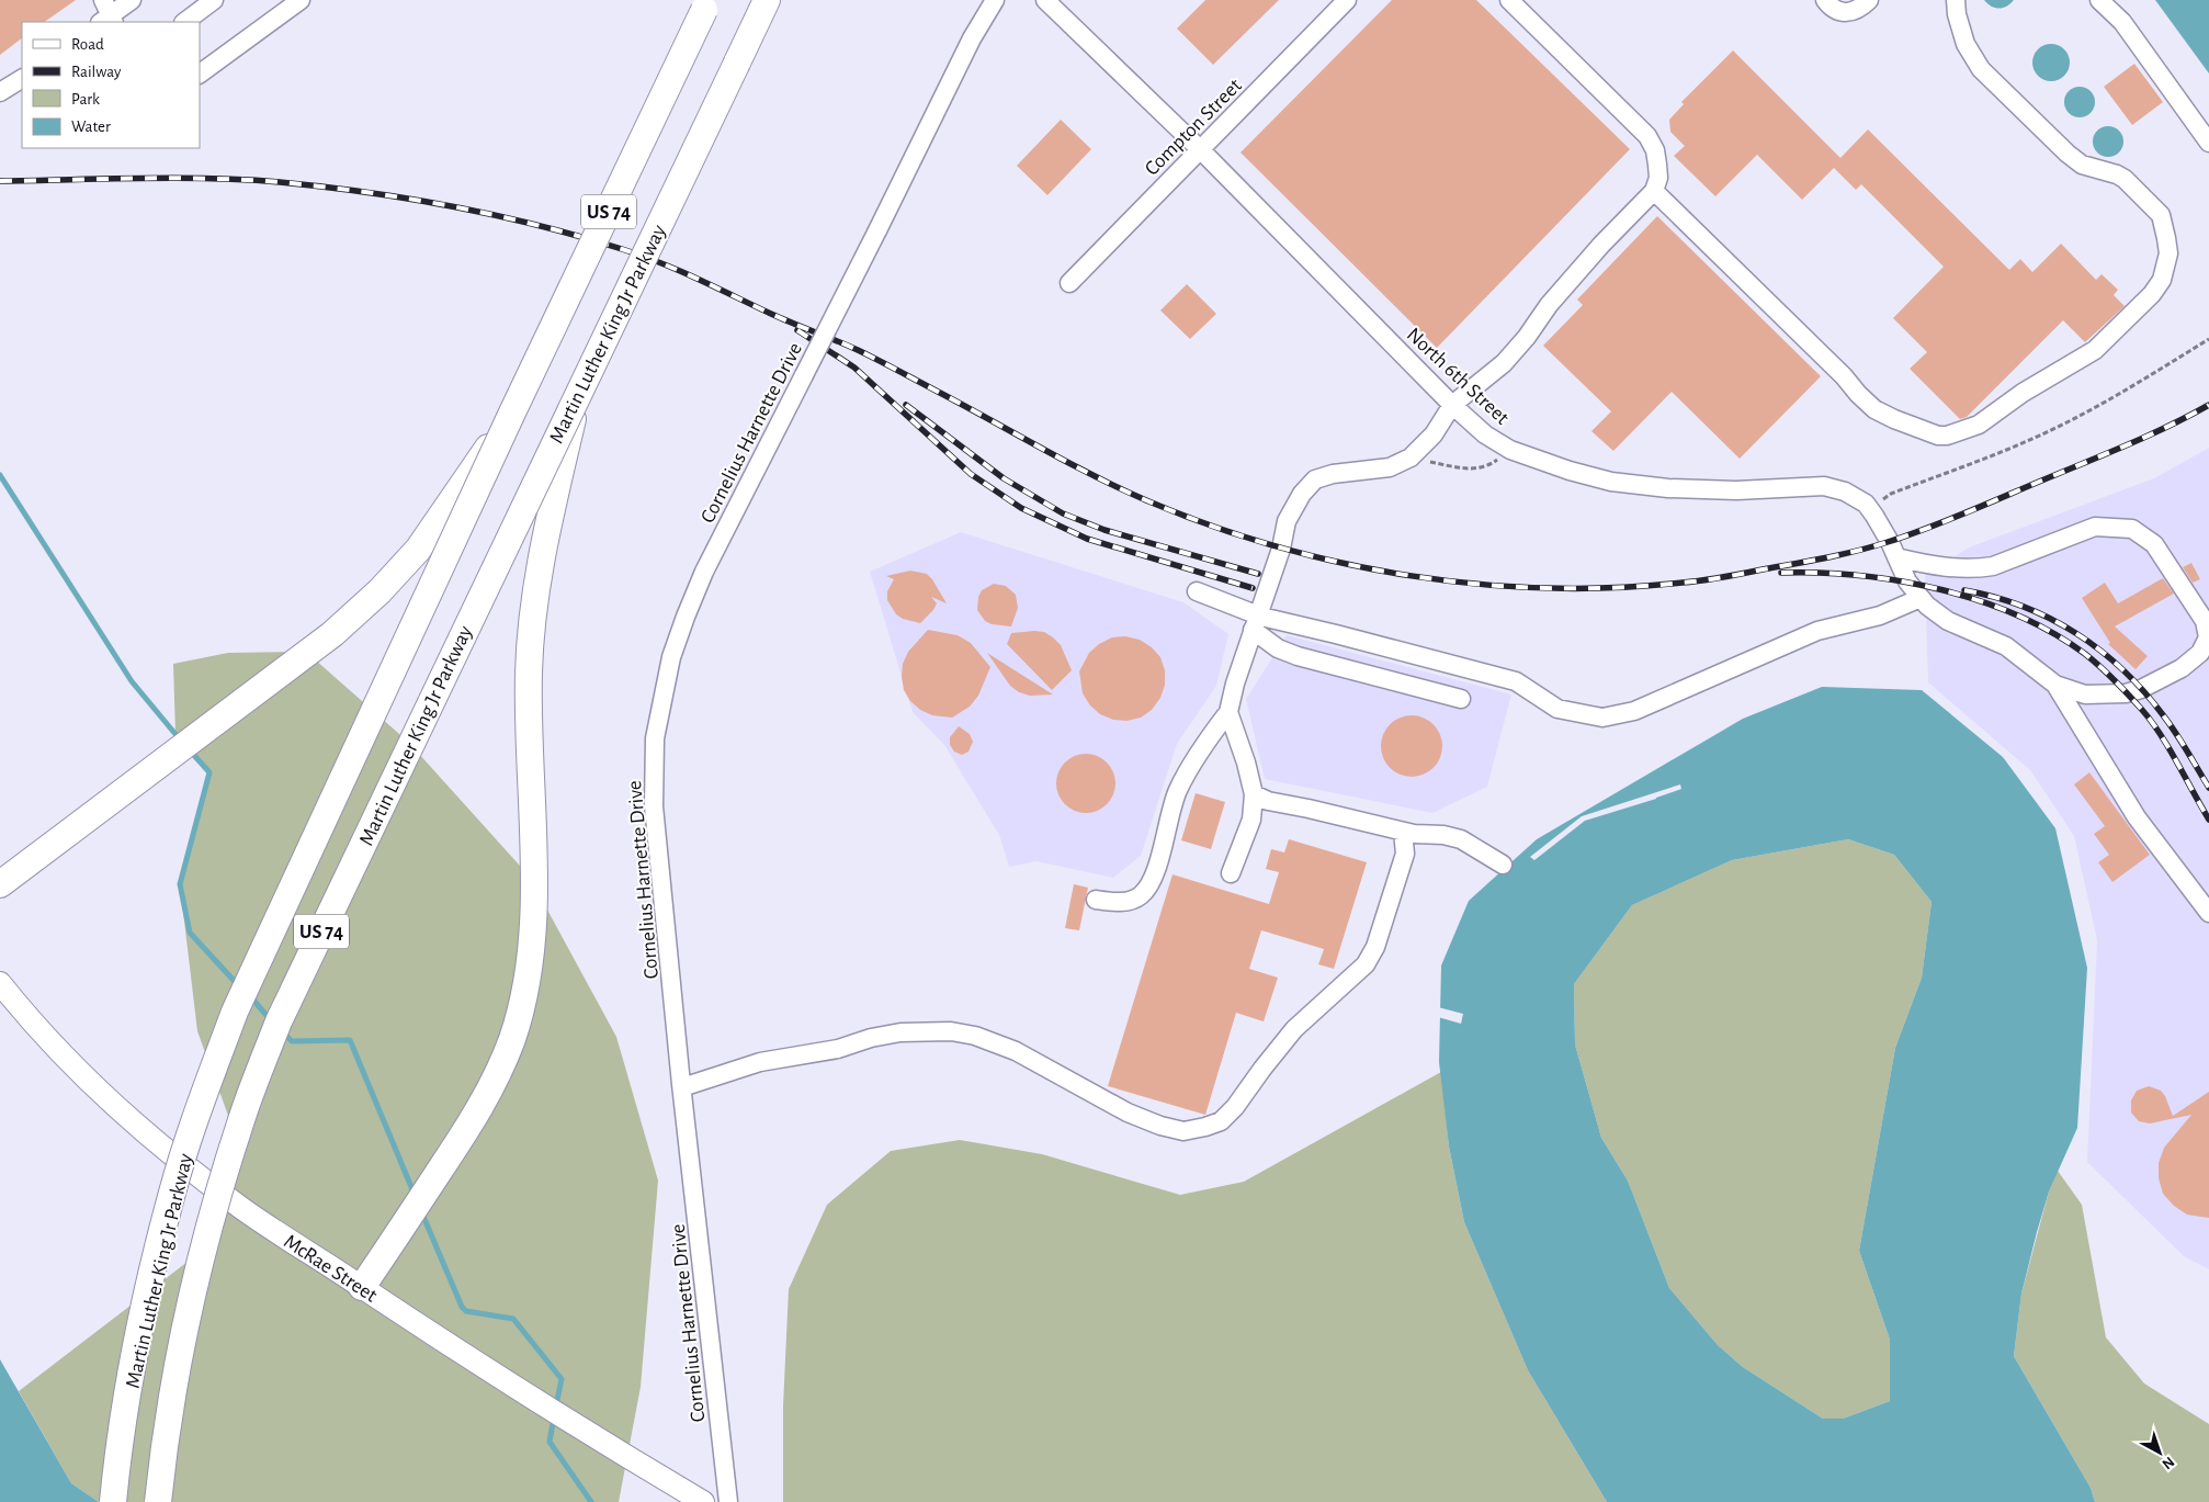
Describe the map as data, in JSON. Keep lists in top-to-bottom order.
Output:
{
  "streets": {
    "highway": ["US 74", "Martin Luther King Jr Parkway"],
    "main road": ["McRae Street"],
    "street": ["Compton Street", "North 6th Street", "Cornelius Harnette Drive"]
  },
  "crossings": [
    ["Compton Street", "North 6th Street"]
  ],
  "legend": [
    "Road",
    "Railway",
    "Park",
    "Water"
  ],
  "north": "bottom right"
}
